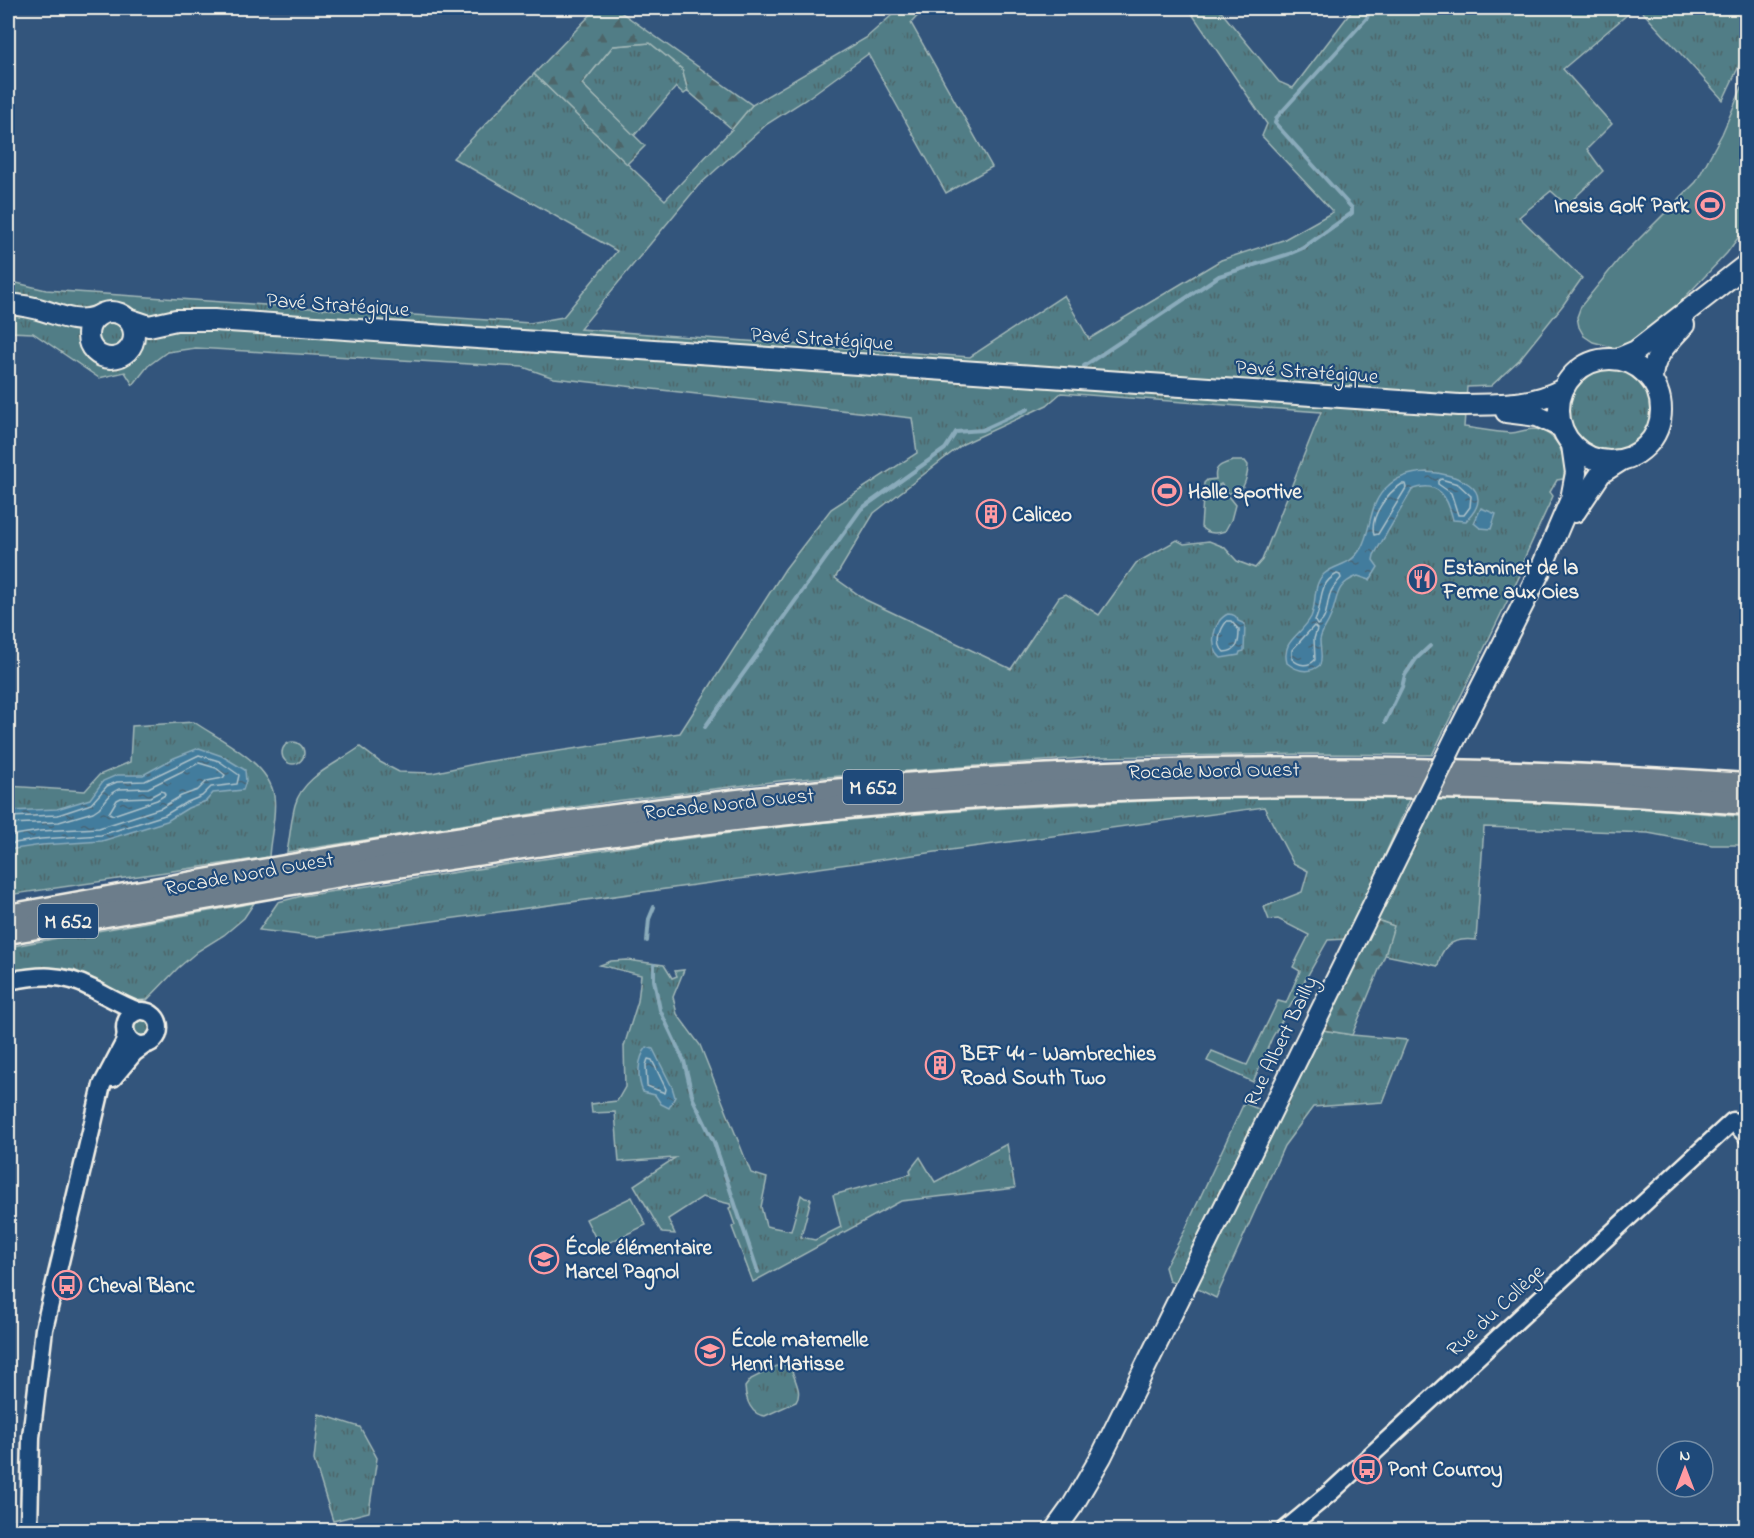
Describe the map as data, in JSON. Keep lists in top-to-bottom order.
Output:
{
  "streets": {
    "highway": ["Rocade Nord Ouest", "M 652"],
    "main road": ["Pavé Stratégique", "Rue Albert Bailly"],
    "street": ["Rue du Collège"]
  },
  "crossings": [
    ["Pavé Stratégique", "Rue Albert Bailly"]
  ],
  "places": {
    "sports": ["Inesis Golf Park", "Halle sportive"],
    "building": ["Caliceo", "BEF 44 - Wambrechies Road South Two"],
    "restaurant": ["Estaminet de la Ferme aux Oies"],
    "school or university": ["École élémentaire Marcel Pagnol", "École maternelle Henri Matisse"],
    "bus stop": ["Cheval Blanc", "Pont Courroy"]
  },
  "north": "top"
}
